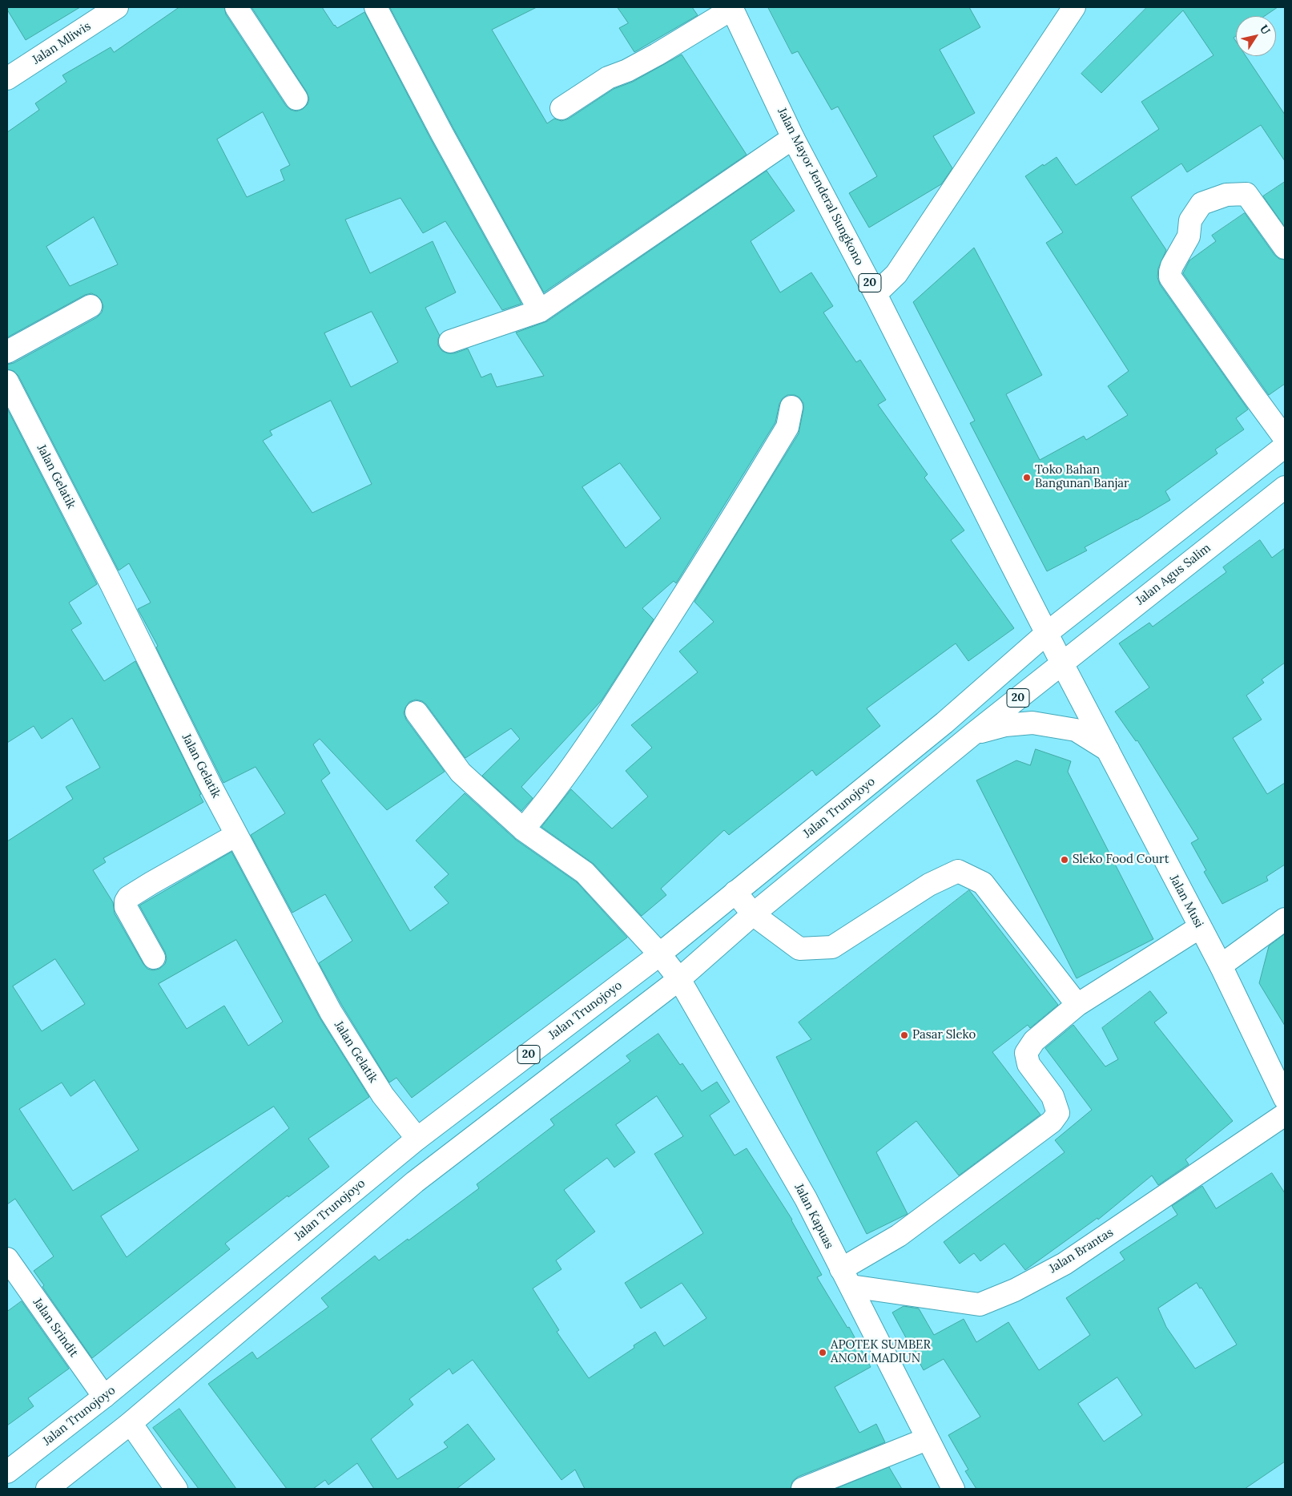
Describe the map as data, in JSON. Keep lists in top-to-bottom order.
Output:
{
  "streets": {
    "main road": [
      "Jalan Mliwis",
      "Jalan Mayor Jenderal Sungkono",
      "20",
      "Jalan Gelatik",
      "Jalan Agus Salim",
      "Jalan Trunojoyo",
      "Jalan Musi",
      "Jalan Kapuas",
      "Jalan Brantas",
      "Jalan Srindit"
    ]
  },
  "crossings": [
    ["Jalan Mayor Jenderal Sungkono", "20"],
    ["Jalan Mayor Jenderal Sungkono", "Jalan Trunojoyo"],
    ["20", "Jalan Agus Salim"],
    ["20", "Jalan Trunojoyo"],
    ["20", "Jalan Musi"],
    ["20", "Jalan Kapuas"],
    ["Jalan Gelatik", "Jalan Trunojoyo"],
    ["Jalan Agus Salim", "Jalan Musi"],
    ["Jalan Trunojoyo", "Jalan Kapuas"],
    ["Jalan Trunojoyo", "Jalan Srindit"],
    ["Jalan Kapuas", "Jalan Brantas"]
  ],
  "places": [
    "Toko Bahan Bangunan Banjar",
    "Sleko Food Court",
    "Pasar Sleko",
    "APOTEK SUMBER ANOM MADIUN"
  ],
  "north": "top right"
}
